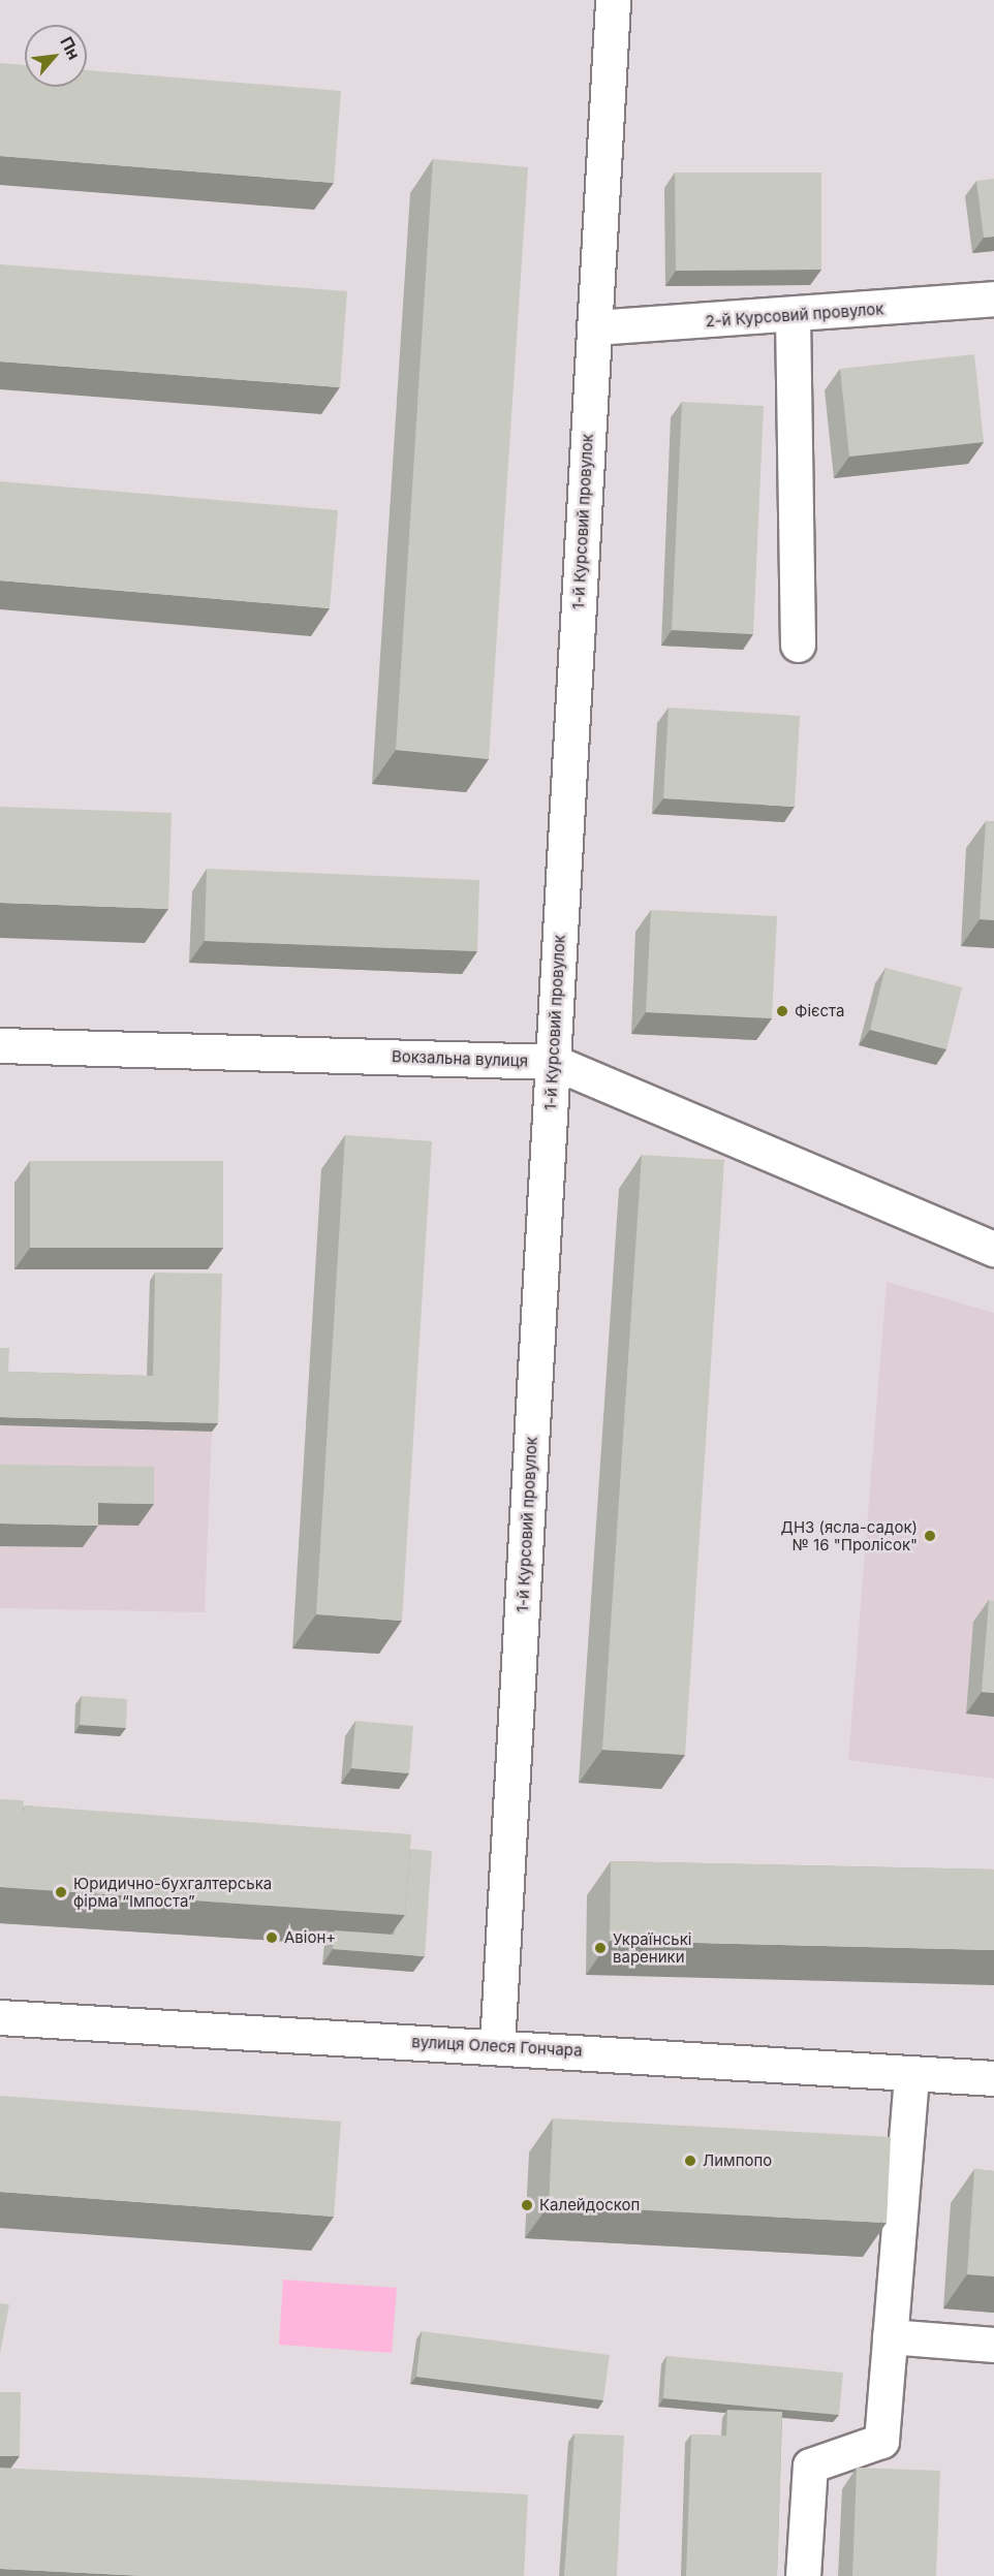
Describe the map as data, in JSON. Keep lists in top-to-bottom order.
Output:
{
  "streets": {
    "street": [
      "2-й Курсовий провулок",
      "1-й Курсовий провулок",
      "Вокзальна вулиця",
      "вулиця Олеся Гончара"
    ]
  },
  "crossings": [
    ["2-й Курсовий провулок", "1-й Курсовий провулок"],
    ["1-й Курсовий провулок", "Вокзальна вулиця"],
    ["1-й Курсовий провулок", "вулиця Олеся Гончара"]
  ],
  "places": [
    "Фієста",
    "ДНЗ (ясла-садок) № 16 \"Пролісок\"",
    "Юридично-бухгалтерська фірма “Імпоста”",
    "Авіон+",
    "Українські вареники",
    "Лимпопо",
    "Калейдоскоп"
  ],
  "north": "top right"
}
